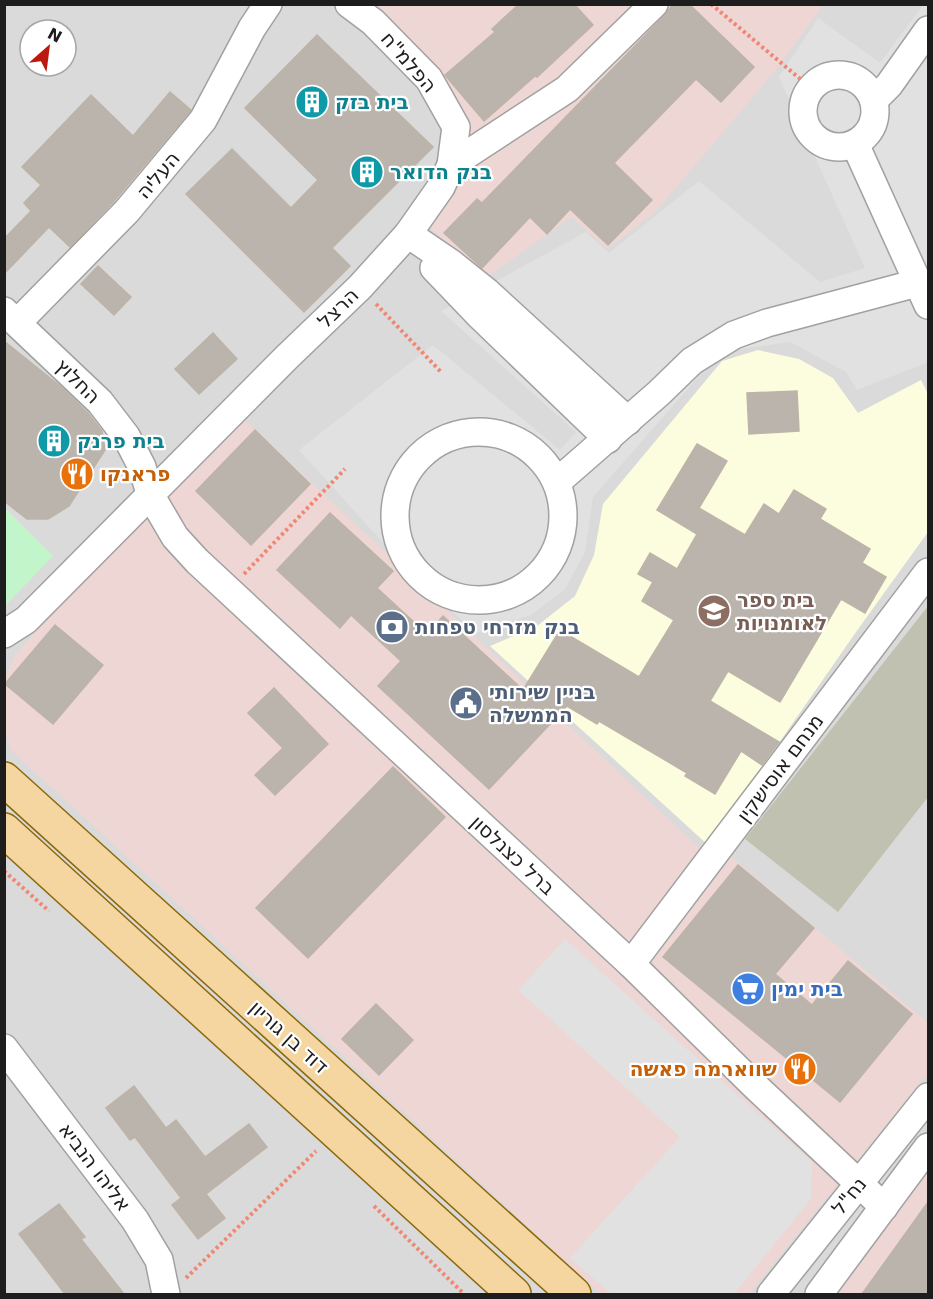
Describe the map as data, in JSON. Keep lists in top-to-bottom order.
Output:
{
  "streets": {
    "main road": ["דוד בן גוריון"],
    "street": [
      "הפלמ\"ח",
      "העליה",
      "הרצל",
      "החלוץ",
      "מנחם אוסישקין",
      "ברל כצנלסון",
      "אליהו הנביא",
      "נח\"ל"
    ]
  },
  "crossings": [
    ["הפלמ\"ח", "הרצל"],
    ["העליה", "החלוץ"],
    ["הרצל", "החלוץ"],
    ["הרצל", "ברל כצנלסון"],
    ["החלוץ", "ברל כצנלסון"],
    ["מנחם אוסישקין", "ברל כצנלסון"],
    ["ברל כצנלסון", "נח\"ל"]
  ],
  "places": {
    "building": ["בית בזק", "בנק הדואר", "בית פרנק"],
    "restaurant": ["פראנקו", "שווארמה פאשה"],
    "school or university": ["בית ספר לאומנויות"],
    "bank": ["בנק מזרחי טפחות"],
    "public building": ["בניין שירותי הממשלה"],
    "supermarket": ["בית ימין"]
  },
  "north": "top right"
}
